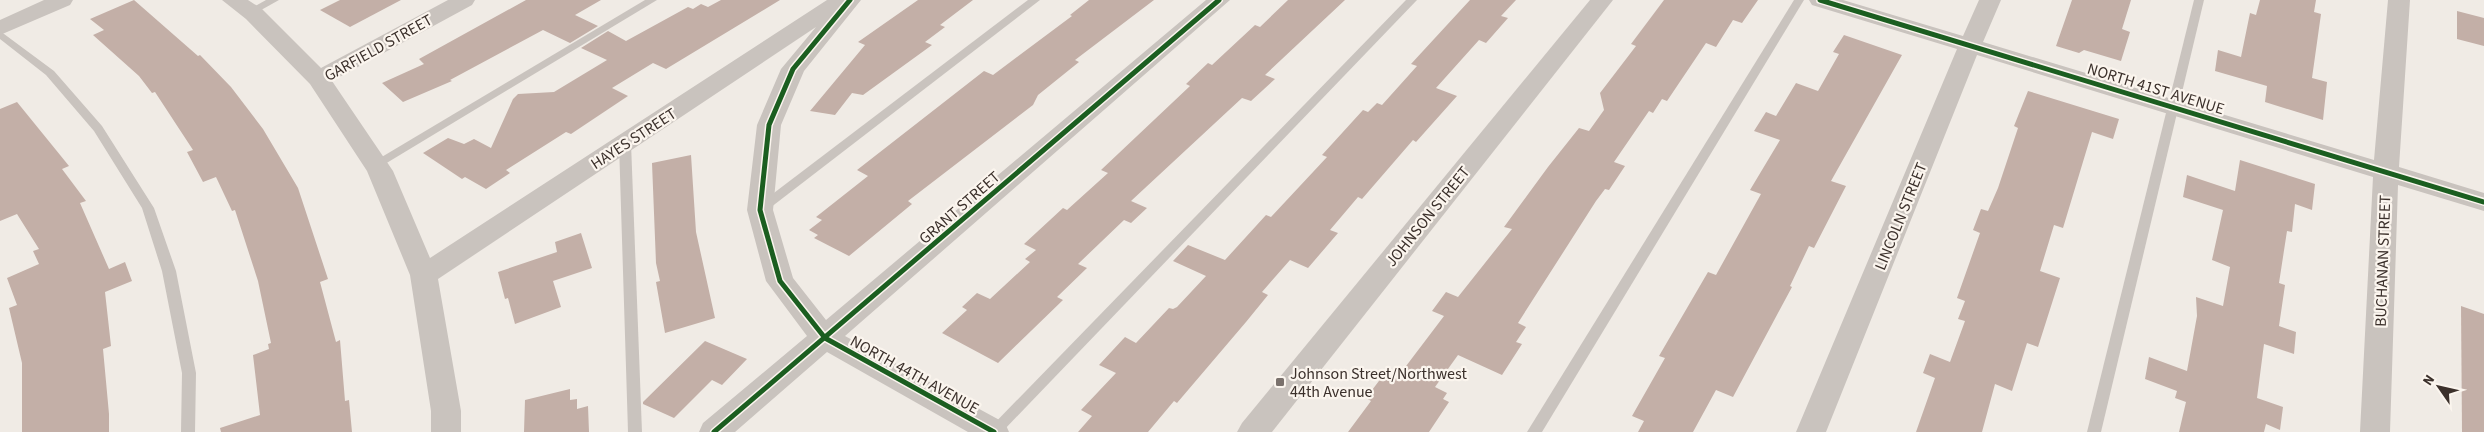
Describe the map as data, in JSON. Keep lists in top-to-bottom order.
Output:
{
  "streets": {
    "street": [
      "GARFIELD STREET",
      "NORTH 41ST AVENUE",
      "HAYES STREET",
      "GRANT STREET",
      "JOHNSON STREET",
      "LINCOLN STREET",
      "BUCHANAN STREET",
      "NORTH 44TH AVENUE"
    ]
  },
  "crossings": [
    ["NORTH 41ST AVENUE", "LINCOLN STREET"],
    ["NORTH 41ST AVENUE", "BUCHANAN STREET"],
    ["GRANT STREET", "NORTH 44TH AVENUE"]
  ],
  "places": {
    "transit": ["Johnson Street/Northwest 44th Avenue"]
  },
  "north": "top left"
}
